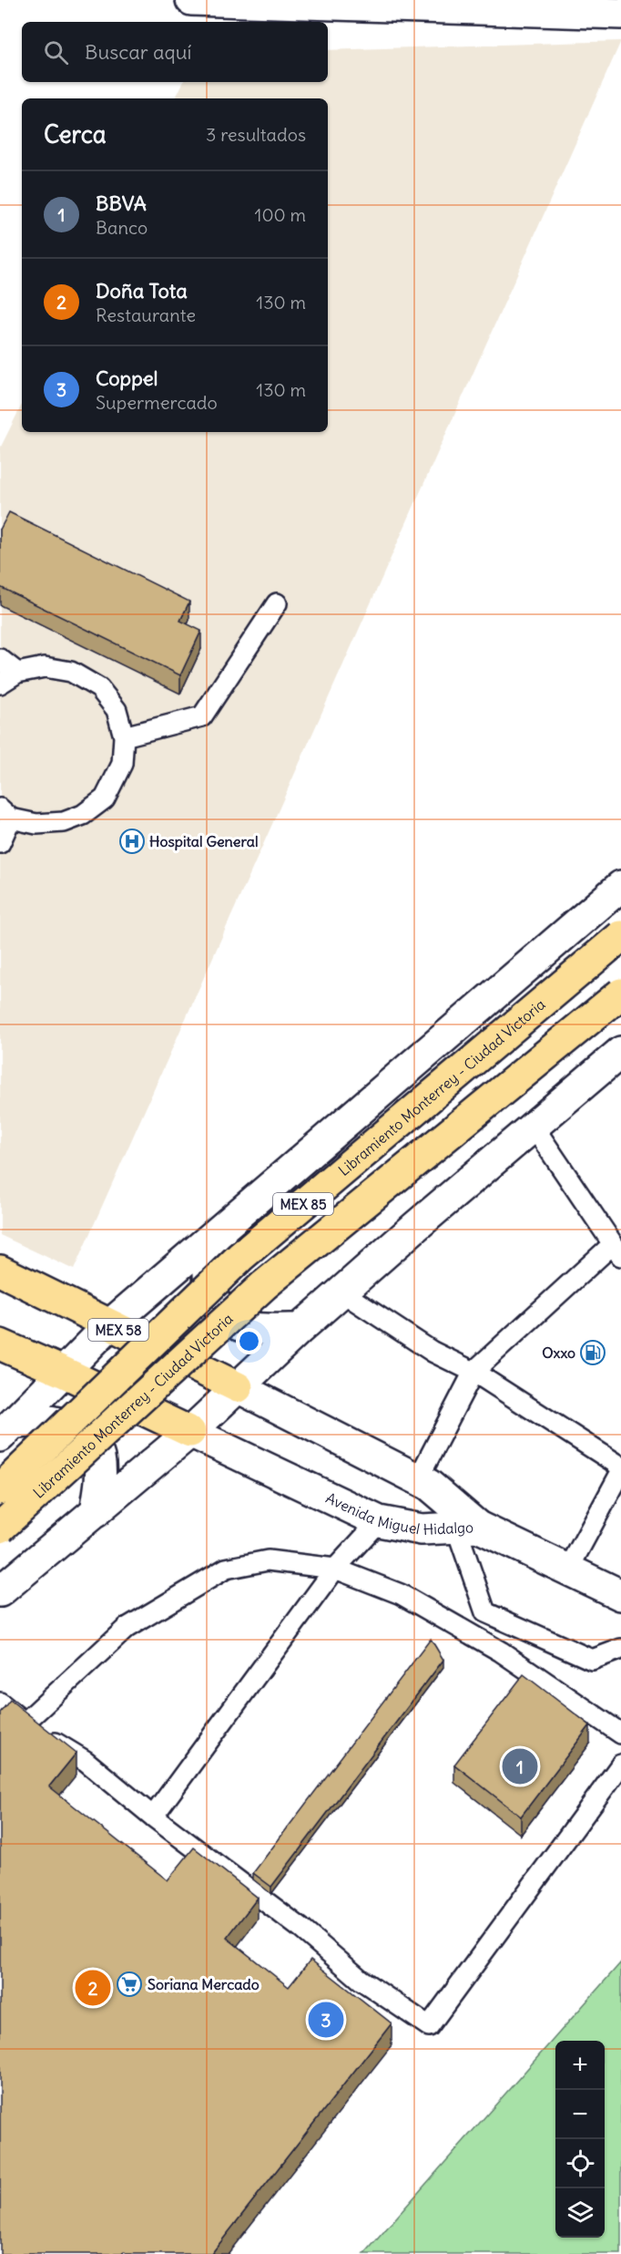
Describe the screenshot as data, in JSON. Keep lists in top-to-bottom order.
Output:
{
  "streets": {
    "main road": ["Libramiento Monterrey - Ciudad Victoria", "MEX 85", "MEX 58"],
    "street": ["Avenida Miguel Hidalgo"]
  },
  "crossings": [
    ["MEX 58", "Avenida Miguel Hidalgo"]
  ],
  "places": {
    "hospital": ["Hospital General"],
    "fuel station": ["Oxxo"],
    "supermarket": ["Soriana Mercado"]
  },
  "page": {
    "search": "Buscar aquí",
    "heading": ["Cerca", "3 resultados"],
    "list": [
      {
        "mark": "1",
        "name": "BBVA",
        "note": "Banco",
        "value": "100 m"
      },
      {
        "mark": "2",
        "name": "Doña Tota",
        "note": "Restaurante",
        "value": "130 m"
      },
      {
        "mark": "3",
        "name": "Coppel",
        "note": "Supermercado",
        "value": "130 m"
      }
    ],
    "pins": ["1", "2", "3"],
    "map_buttons": ["+", "−"]
  }
}
